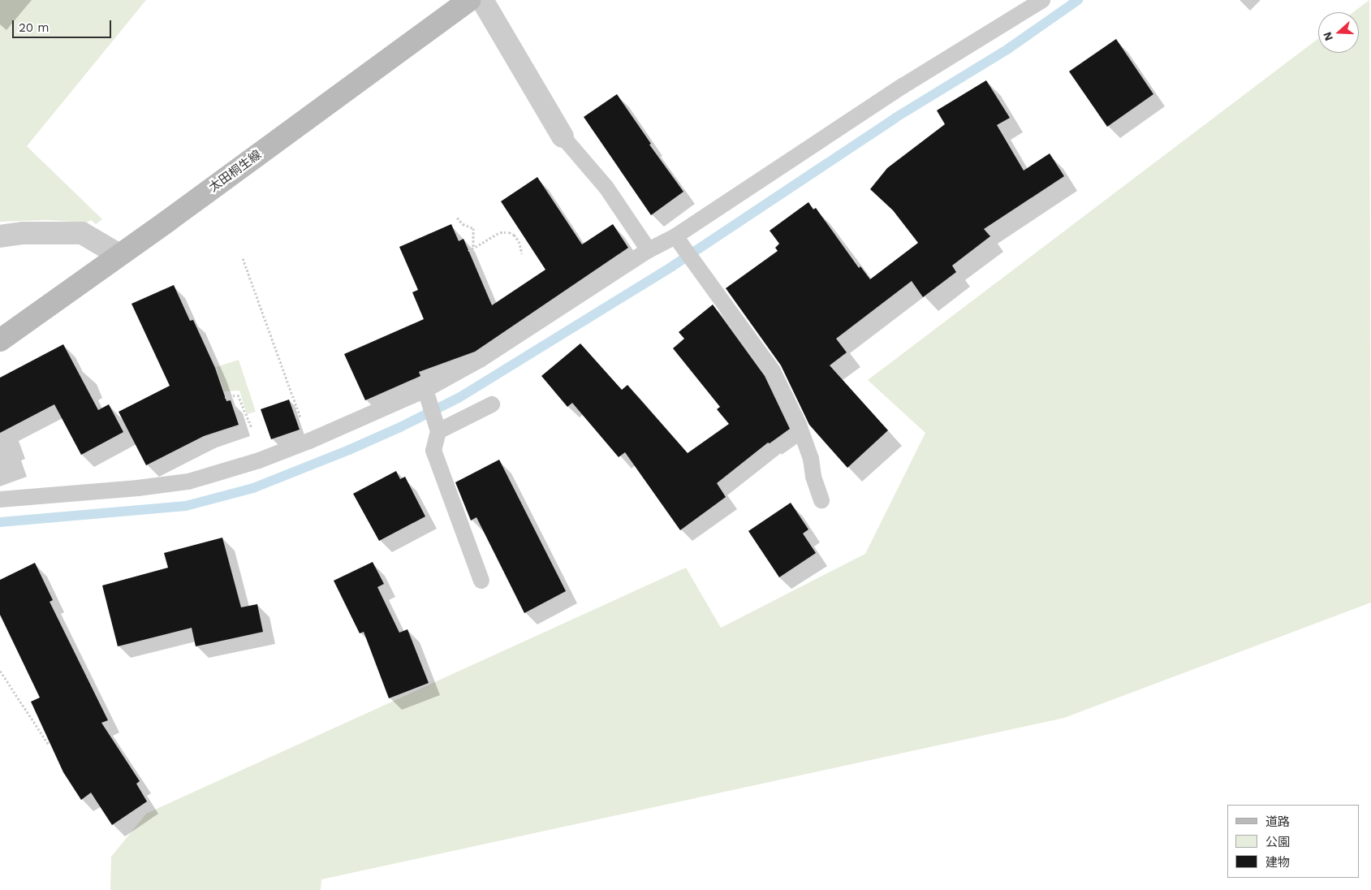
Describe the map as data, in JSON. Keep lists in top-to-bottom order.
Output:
{
  "streets": {
    "main road": ["太田桐生線"]
  },
  "legend": ["道路", "公園", "建物"],
  "scale_bar": "20 m",
  "north": "left"
}
